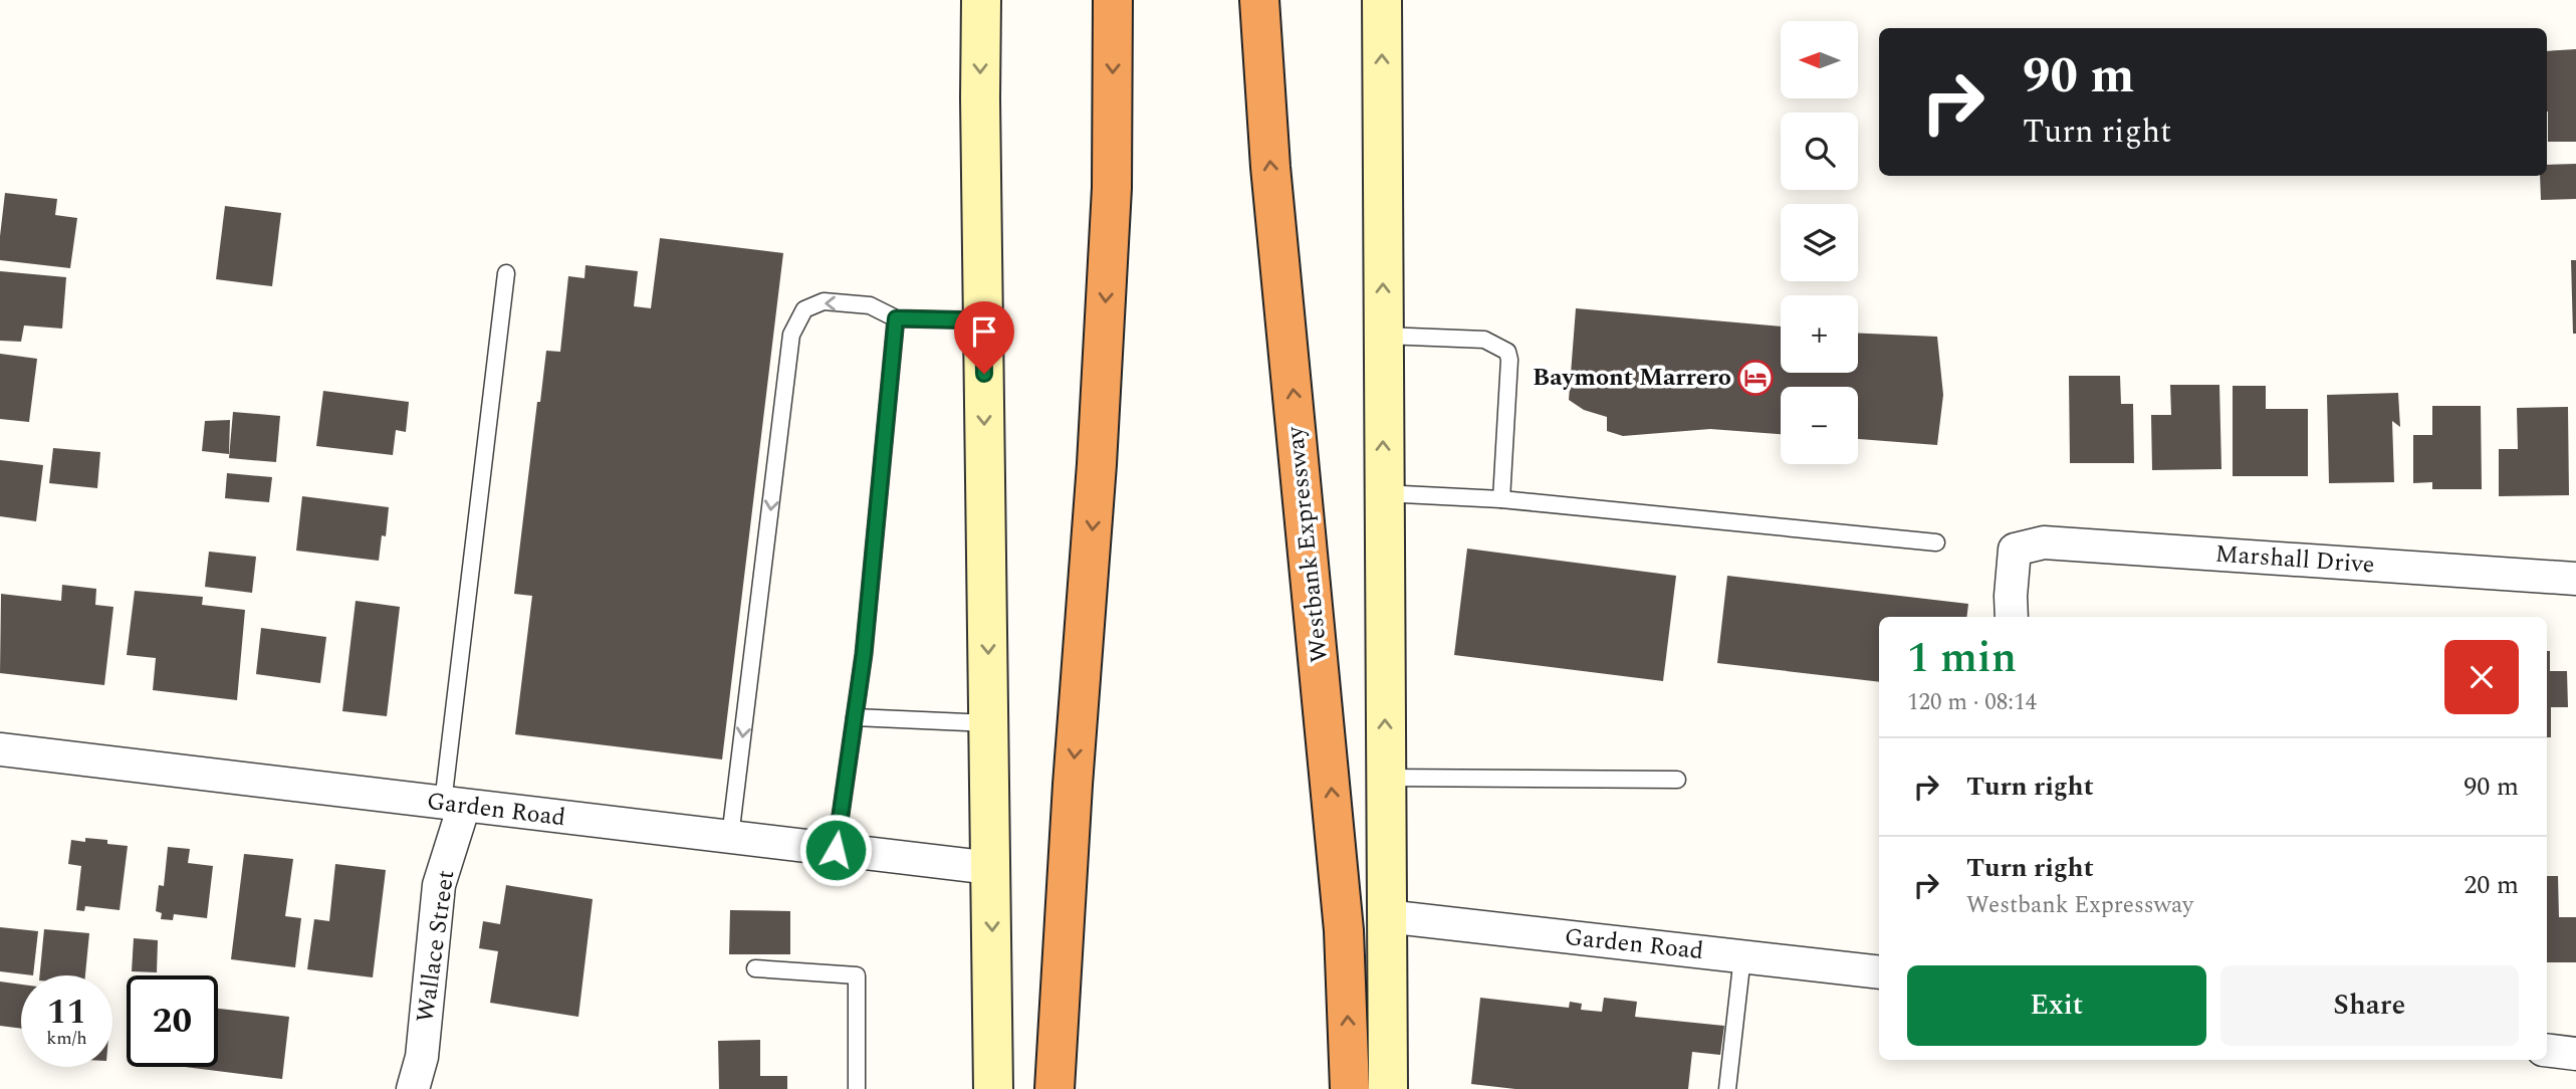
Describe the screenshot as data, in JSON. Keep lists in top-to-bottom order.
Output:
{
  "streets": {
    "highway": ["Westbank Expressway"],
    "street": ["Marshall Drive", "Garden Road", "Wallace Street"]
  },
  "crossings": [
    ["Garden Road", "Wallace Street"]
  ],
  "places": {
    "hotel": ["Baymont Marrero"]
  },
  "north": "left",
  "page": {
    "map_buttons": ["+", "−"],
    "turn": ["90 m", "Turn right"],
    "heading": ["1 min", "120 m · 08:14"],
    "list": [
      {
        "name": "Turn right",
        "value": "90 m"
      },
      {
        "name": "Turn right",
        "note": "Westbank Expressway",
        "value": "20 m"
      }
    ],
    "buttons": ["Exit", "Share"],
    "speed": "11 km/h",
    "limit": "20"
  }
}
